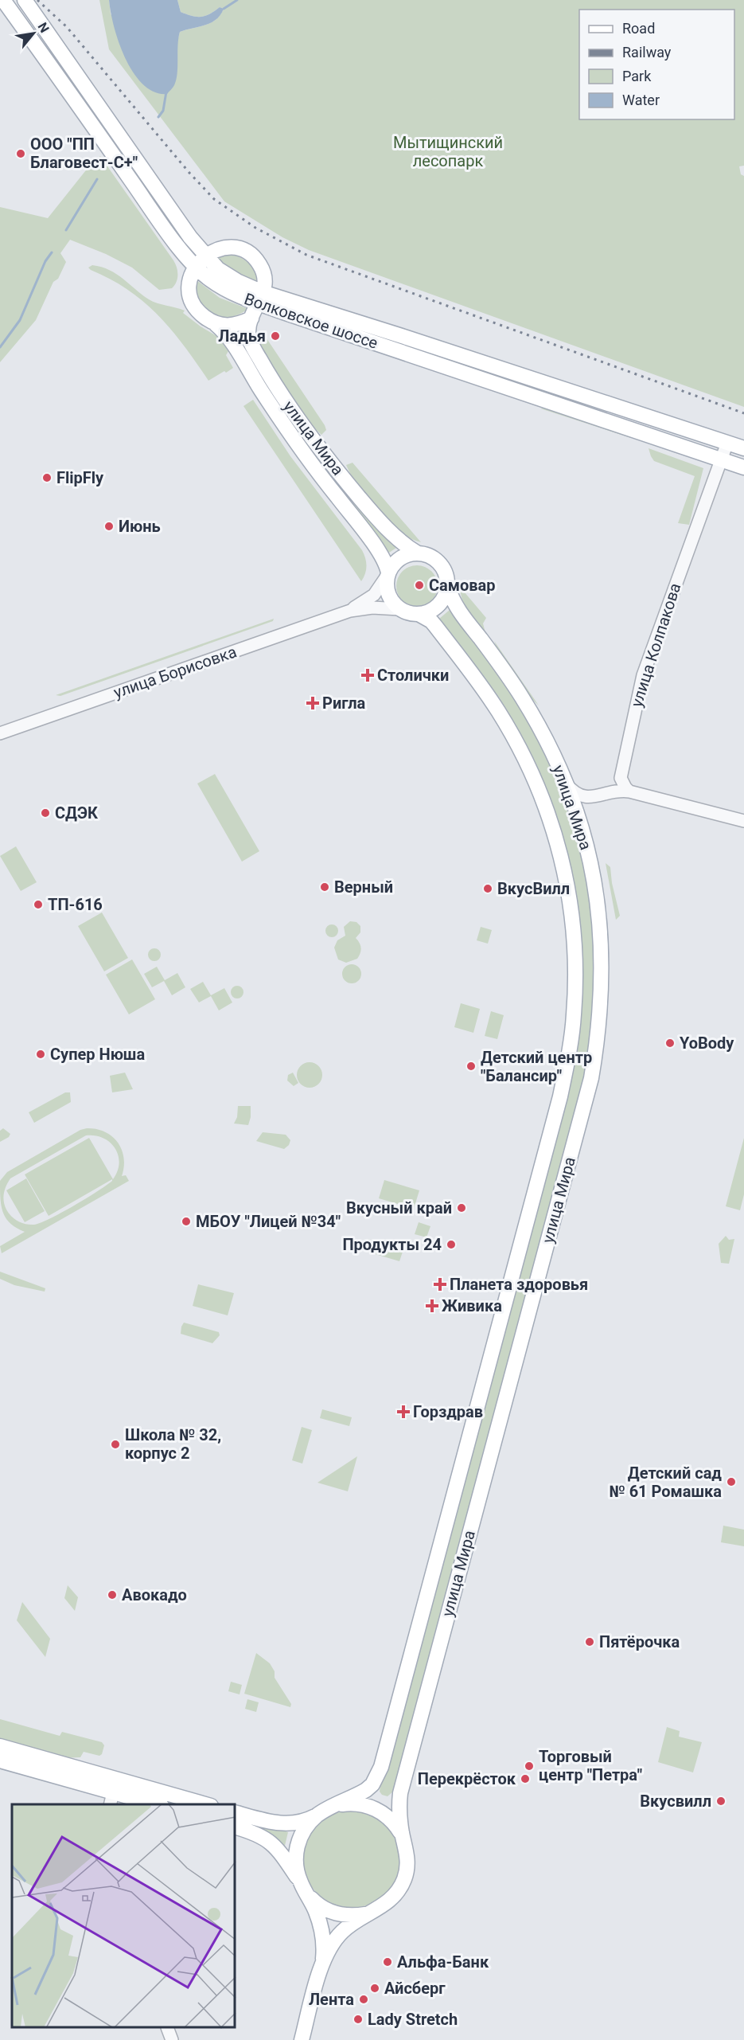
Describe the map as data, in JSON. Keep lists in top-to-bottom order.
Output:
{
  "streets": {
    "main road": ["Волковское шоссе", "улица Мира"],
    "street": ["улица Колпакова", "улица Борисовка"]
  },
  "crossings": [
    ["Волковское шоссе", "улица Мира"],
    ["Волковское шоссе", "улица Колпакова"],
    ["улица Мира", "улица Борисовка"]
  ],
  "parks": ["Мытищинский лесопарк"],
  "places": {
    "other": [
      "ООО \"ПП Благовест-С+\"",
      "Ладья",
      "FlipFly",
      "Июнь",
      "Самовар",
      "СДЭК",
      "Верный",
      "ВкусВилл",
      "ТП-616",
      "YoBody",
      "Супер Нюша",
      "Детский центр \"Балансир\"",
      "Вкусный край",
      "МБОУ \"Лицей №34\"",
      "Продукты 24",
      "Школа № 32, корпус 2",
      "Детский сад № 61 Ромашка",
      "Авокадо",
      "Пятёрочка",
      "Торговый центр \"Петра\"",
      "Перекрёсток",
      "Вкусвилл",
      "Альфа-Банк",
      "Айсберг",
      "Лента",
      "Lady Stretch"
    ],
    "health": [
      "Столички",
      "Ригла",
      "Планета здоровья",
      "Живика",
      "Горздрав"
    ]
  },
  "legend": [
    "Road",
    "Railway",
    "Park",
    "Water"
  ],
  "north": "top right"
}
